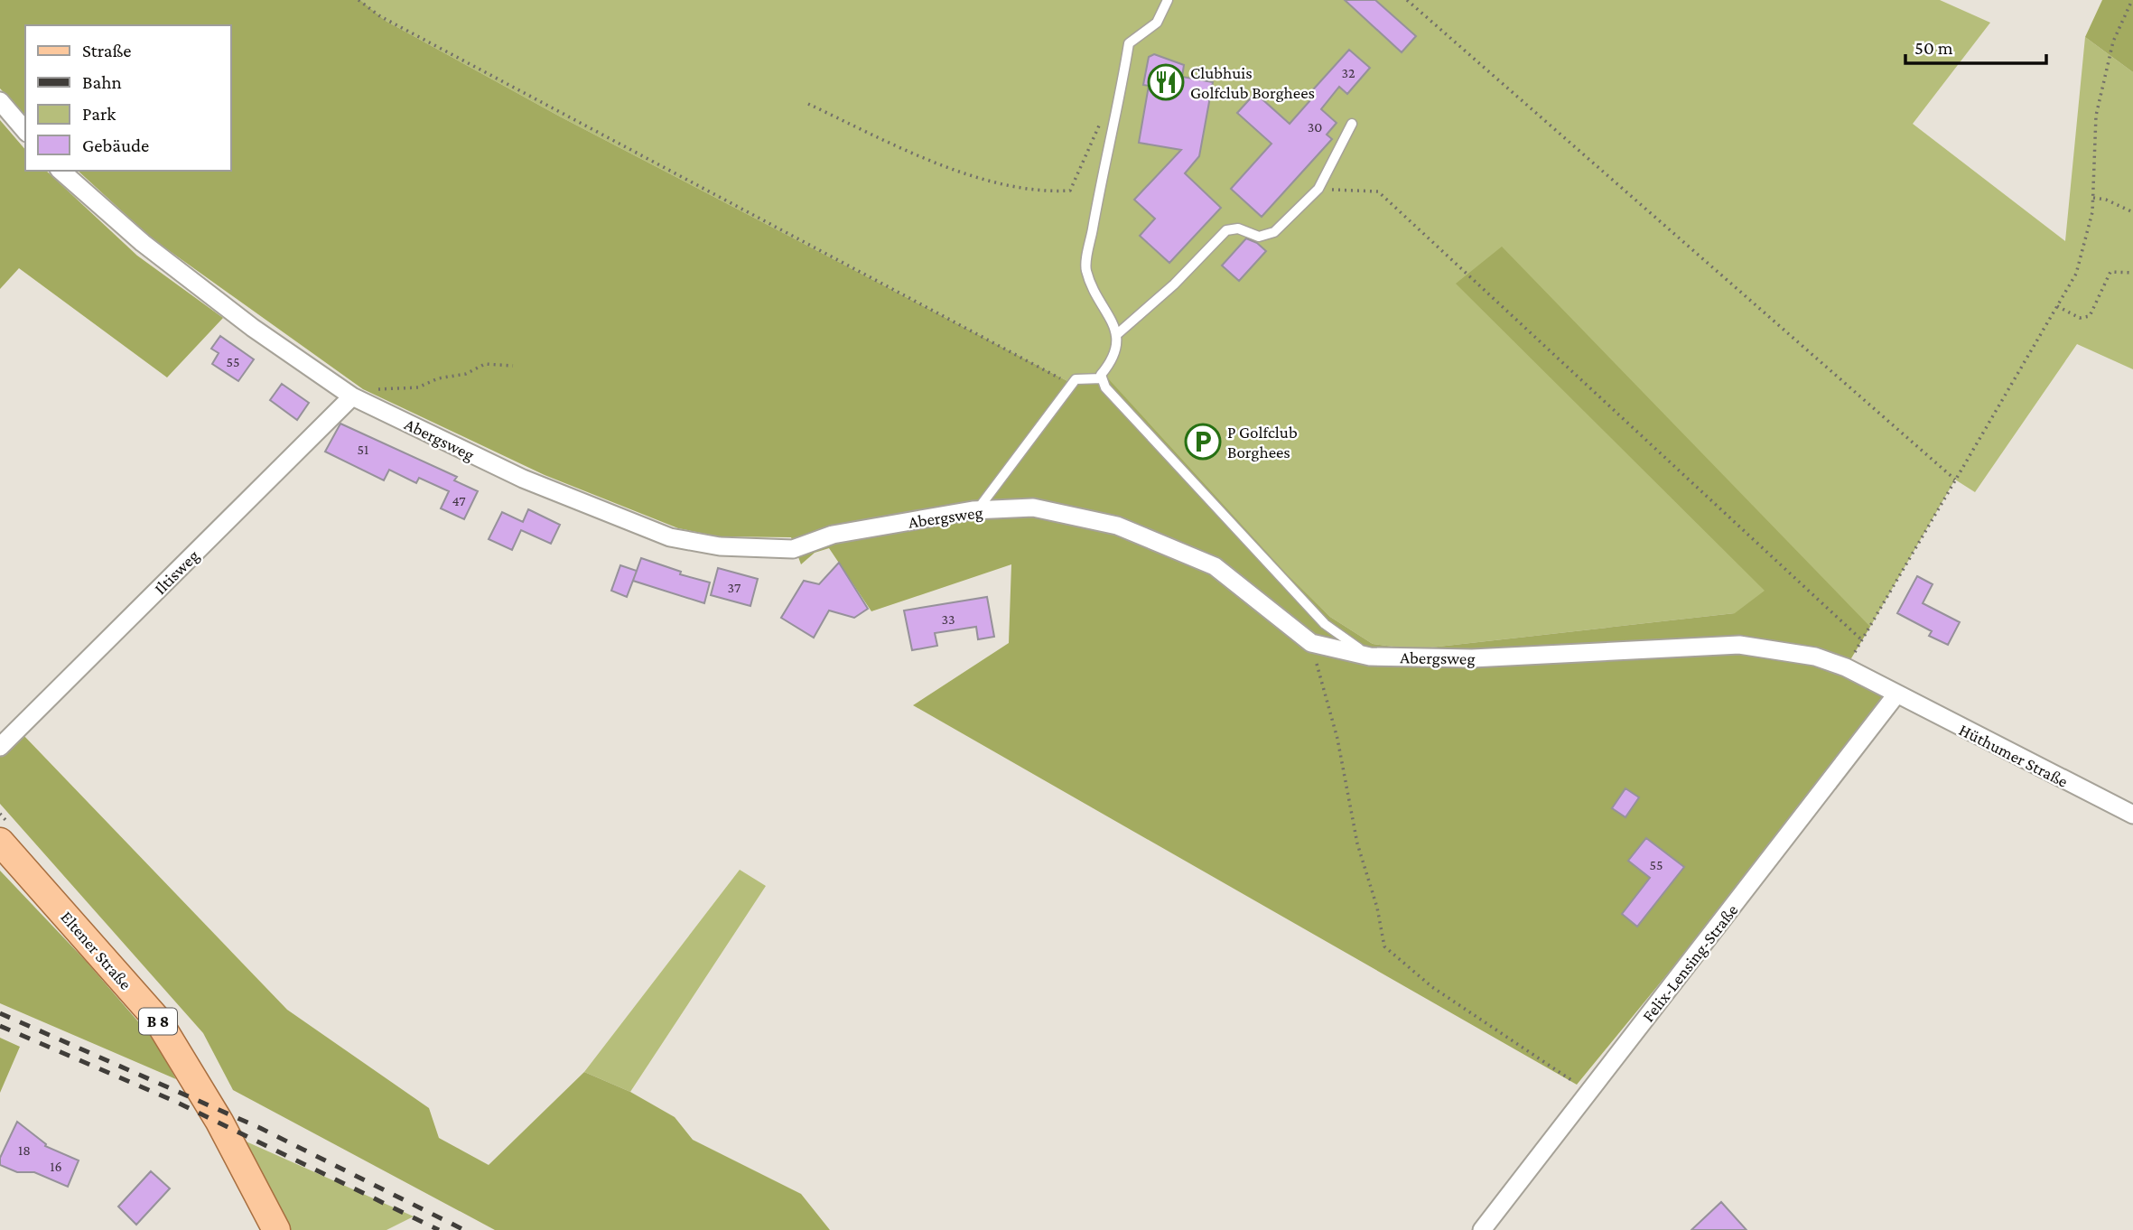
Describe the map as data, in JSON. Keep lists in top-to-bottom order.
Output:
{
  "streets": {
    "main road": ["Eltener Straße", "B 8"],
    "street": [
      "Abergsweg",
      "Iltisweg",
      "Hüthumer Straße",
      "Felix-Lensing-Straße"
    ]
  },
  "crossings": [
    ["Abergsweg", "Iltisweg"],
    ["Abergsweg", "Hüthumer Straße"],
    ["Abergsweg", "Felix-Lensing-Straße"],
    ["Hüthumer Straße", "Felix-Lensing-Straße"]
  ],
  "places": {
    "restaurant": ["Clubhuis Golfclub Borghees"],
    "parking": ["P Golfclub Borghees"]
  },
  "house_numbers": [
    "32",
    "30",
    "55",
    "51",
    "47",
    "37",
    "33",
    "55",
    "18",
    "16"
  ],
  "legend": [
    "Straße",
    "Bahn",
    "Park",
    "Gebäude"
  ],
  "scale_bar": "50 m"
}
